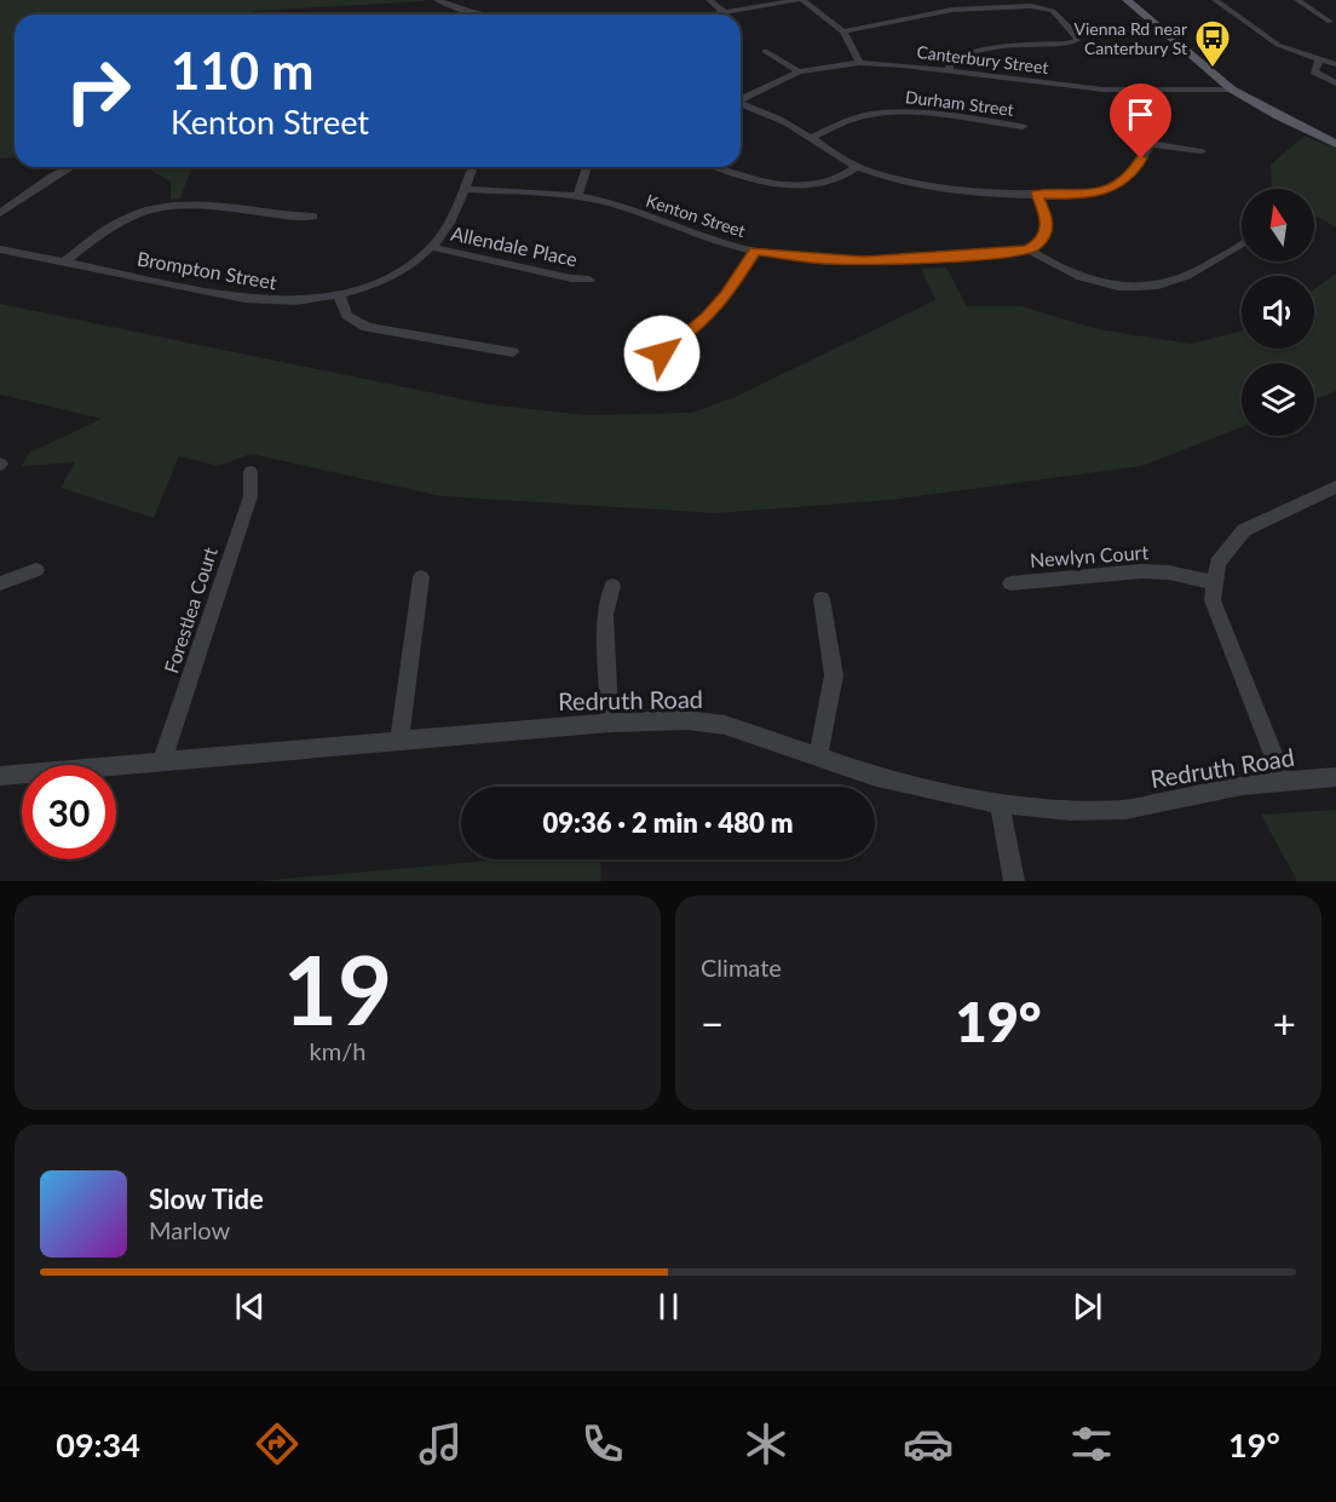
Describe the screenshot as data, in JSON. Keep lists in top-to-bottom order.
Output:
{
  "streets": {
    "street": [
      "Canterbury Street",
      "Durham Street",
      "Kenton Street",
      "Allendale Place",
      "Brompton Street",
      "Newlyn Court",
      "Forestlea Court",
      "Redruth Road"
    ]
  },
  "crossings": [
    ["Kenton Street", "Brompton Street"],
    ["Allendale Place", "Brompton Street"],
    ["Forestlea Court", "Redruth Road"]
  ],
  "places": {
    "bus stop": ["Vienna Rd near Canterbury St"]
  },
  "north": "top",
  "page": {
    "turn": ["110 m", "Kenton Street"],
    "limit": "30",
    "trip": "09:36 · 2 min · 480 m",
    "tile": [
      ["19", "km/h"],
      "Climate"
    ],
    "heat": ["−", "19°", "+"],
    "song": ["Slow Tide", "Marlow"],
    "tabs": ["09:34", "19°"]
  }
}
